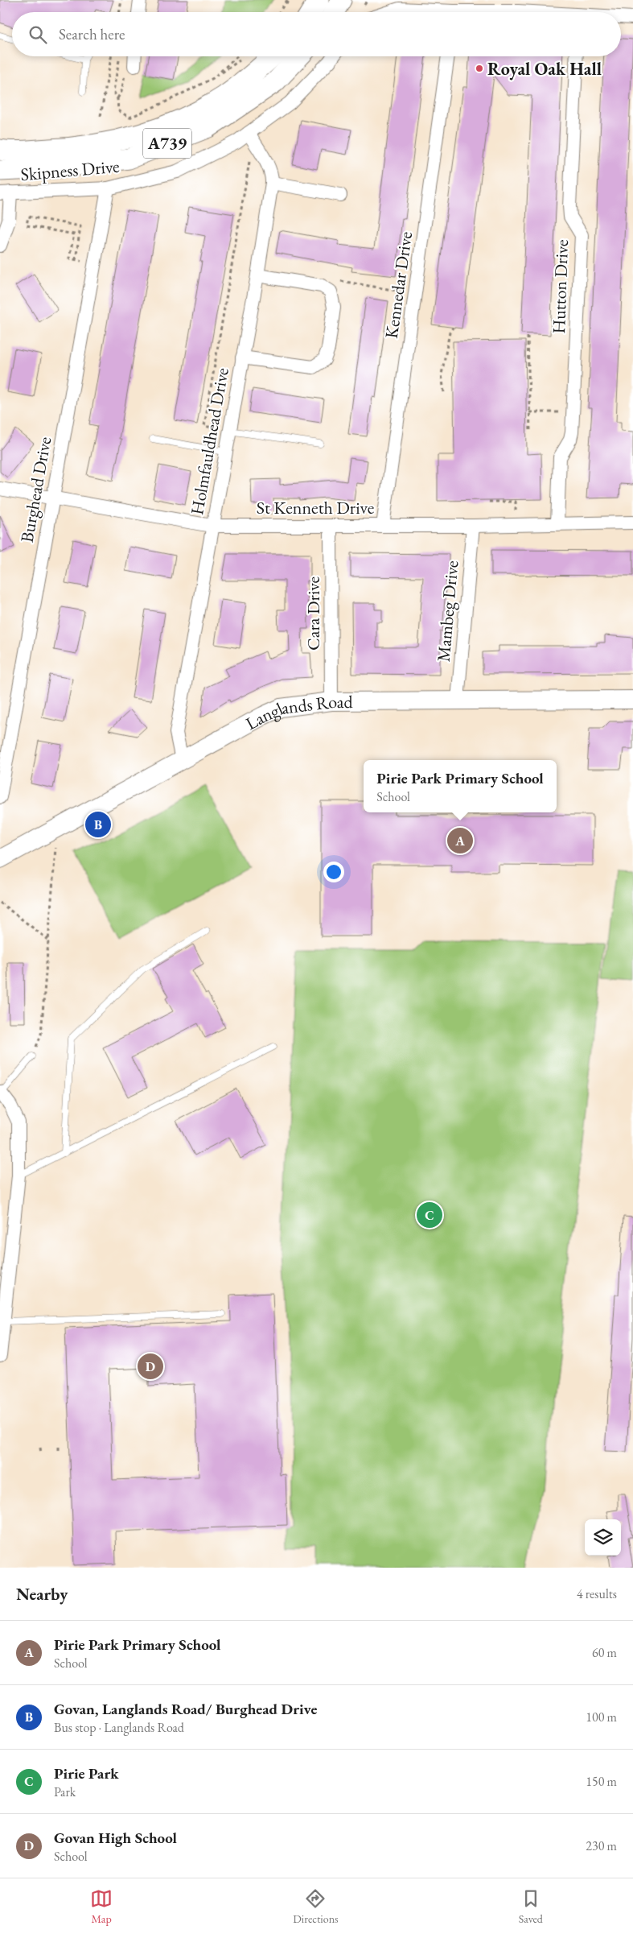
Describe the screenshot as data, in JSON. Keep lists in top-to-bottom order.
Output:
{
  "streets": {
    "main road": ["A739"],
    "street": [
      "Skipness Drive",
      "Kennedar Drive",
      "Hutton Drive",
      "Holmfauldhead Drive",
      "Burghead Drive",
      "St Kenneth Drive",
      "Mambeg Drive",
      "Cara Drive",
      "Langlands Road"
    ]
  },
  "crossings": [
    ["Skipness Drive", "Holmfauldhead Drive"],
    ["Skipness Drive", "Burghead Drive"],
    ["Kennedar Drive", "St Kenneth Drive"],
    ["Hutton Drive", "St Kenneth Drive"],
    ["Holmfauldhead Drive", "St Kenneth Drive"],
    ["Holmfauldhead Drive", "Langlands Road"],
    ["Burghead Drive", "St Kenneth Drive"],
    ["St Kenneth Drive", "Mambeg Drive"],
    ["St Kenneth Drive", "Cara Drive"],
    ["Mambeg Drive", "Langlands Road"],
    ["Cara Drive", "Langlands Road"]
  ],
  "places": ["Royal Oak Hall"],
  "page": {
    "search": "Search here",
    "popup": ["Pirie Park Primary School", "School"],
    "pins": [
      "B",
      "A",
      "C",
      "D"
    ],
    "heading": ["Nearby", "4 results"],
    "list": [
      {
        "mark": "A",
        "name": "Pirie Park Primary School",
        "note": "School",
        "value": "60 m"
      },
      {
        "mark": "B",
        "name": "Govan, Langlands Road/ Burghead Drive",
        "note": "Bus stop · Langlands Road",
        "value": "100 m"
      },
      {
        "mark": "C",
        "name": "Pirie Park",
        "note": "Park",
        "value": "150 m"
      },
      {
        "mark": "D",
        "name": "Govan High School",
        "note": "School",
        "value": "230 m"
      }
    ],
    "nav": ["Map", "Directions", "Saved"]
  }
}
